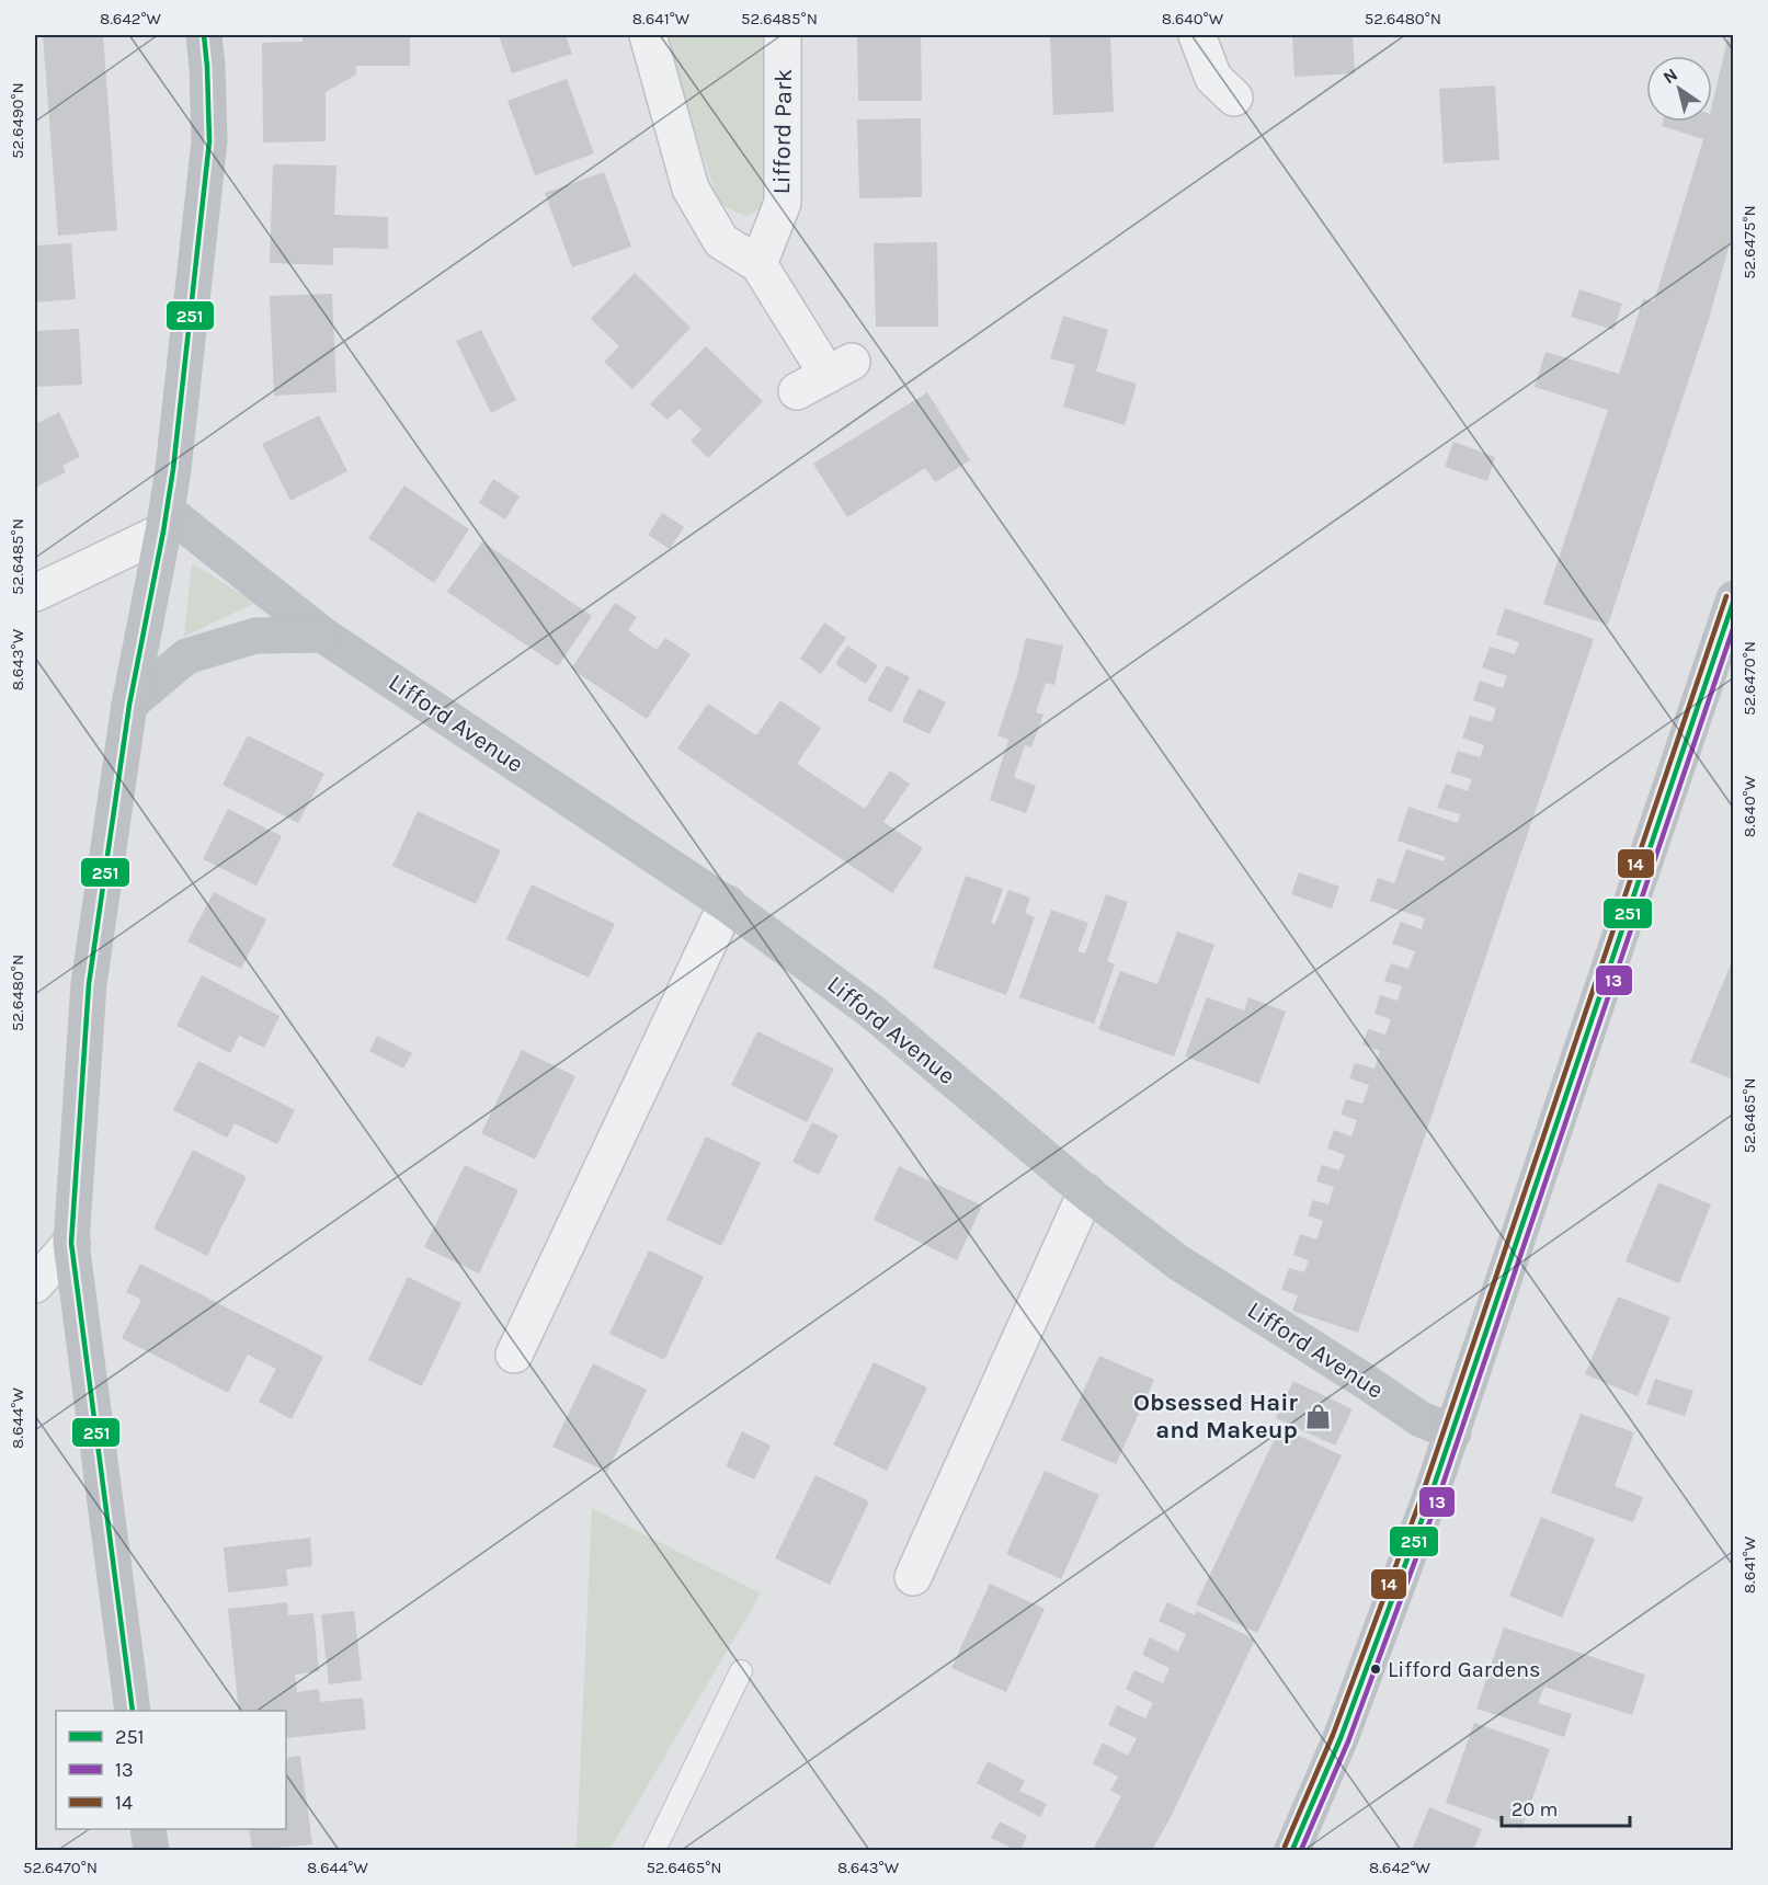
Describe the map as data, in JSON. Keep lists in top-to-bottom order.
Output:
{
  "streets": {
    "street": ["Lifford Park", "Lifford Avenue"]
  },
  "places": {
    "shop": ["Obsessed Hair and Makeup"],
    "other": ["Lifford Gardens"]
  },
  "lines": ["transit line 251", "transit line 14", "transit line 13"],
  "legend": ["251", "13", "14"],
  "scale_bar": "20 m",
  "north": "top left",
  "coordinates": [
    "8.642°W",
    "8.641°W",
    "52.6485°N",
    "8.640°W",
    "52.6480°N",
    "52.6490°N",
    "52.6475°N",
    "8.643°W",
    "52.6470°N",
    "52.6465°N",
    "8.644°W"
  ]
}
